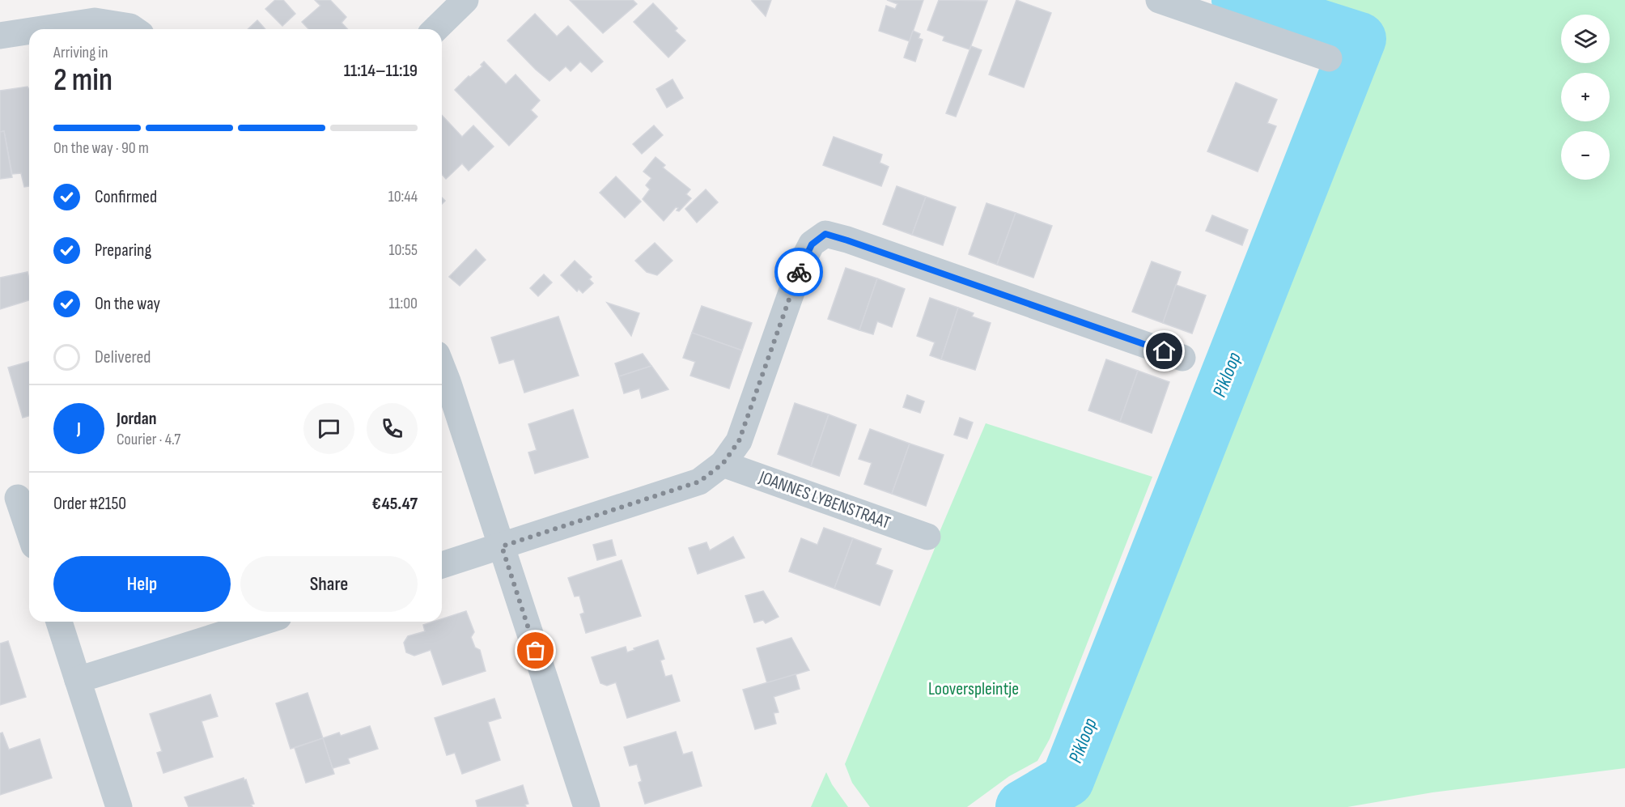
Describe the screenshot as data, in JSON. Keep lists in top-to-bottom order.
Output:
{
  "streets": {
    "street": ["JOANNES LYBENSTRAAT"]
  },
  "water": ["Pikloop"],
  "parks": ["Looverspleintje"],
  "page": {
    "map_buttons": ["+", "−"],
    "heading": ["2 min", "Arriving in", "11:14–11:19"],
    "panel": [
      "Jordan",
      "Courier · 4.7",
      "Order #2150",
      "€45.47"
    ],
    "bar": "On the way · 90 m",
    "list": [
      ["Confirmed", "10:44"],
      ["Preparing", "10:55"],
      ["On the way", "11:00"],
      "Delivered"
    ],
    "round": "J",
    "buttons": ["Help", "Share"]
  }
}
